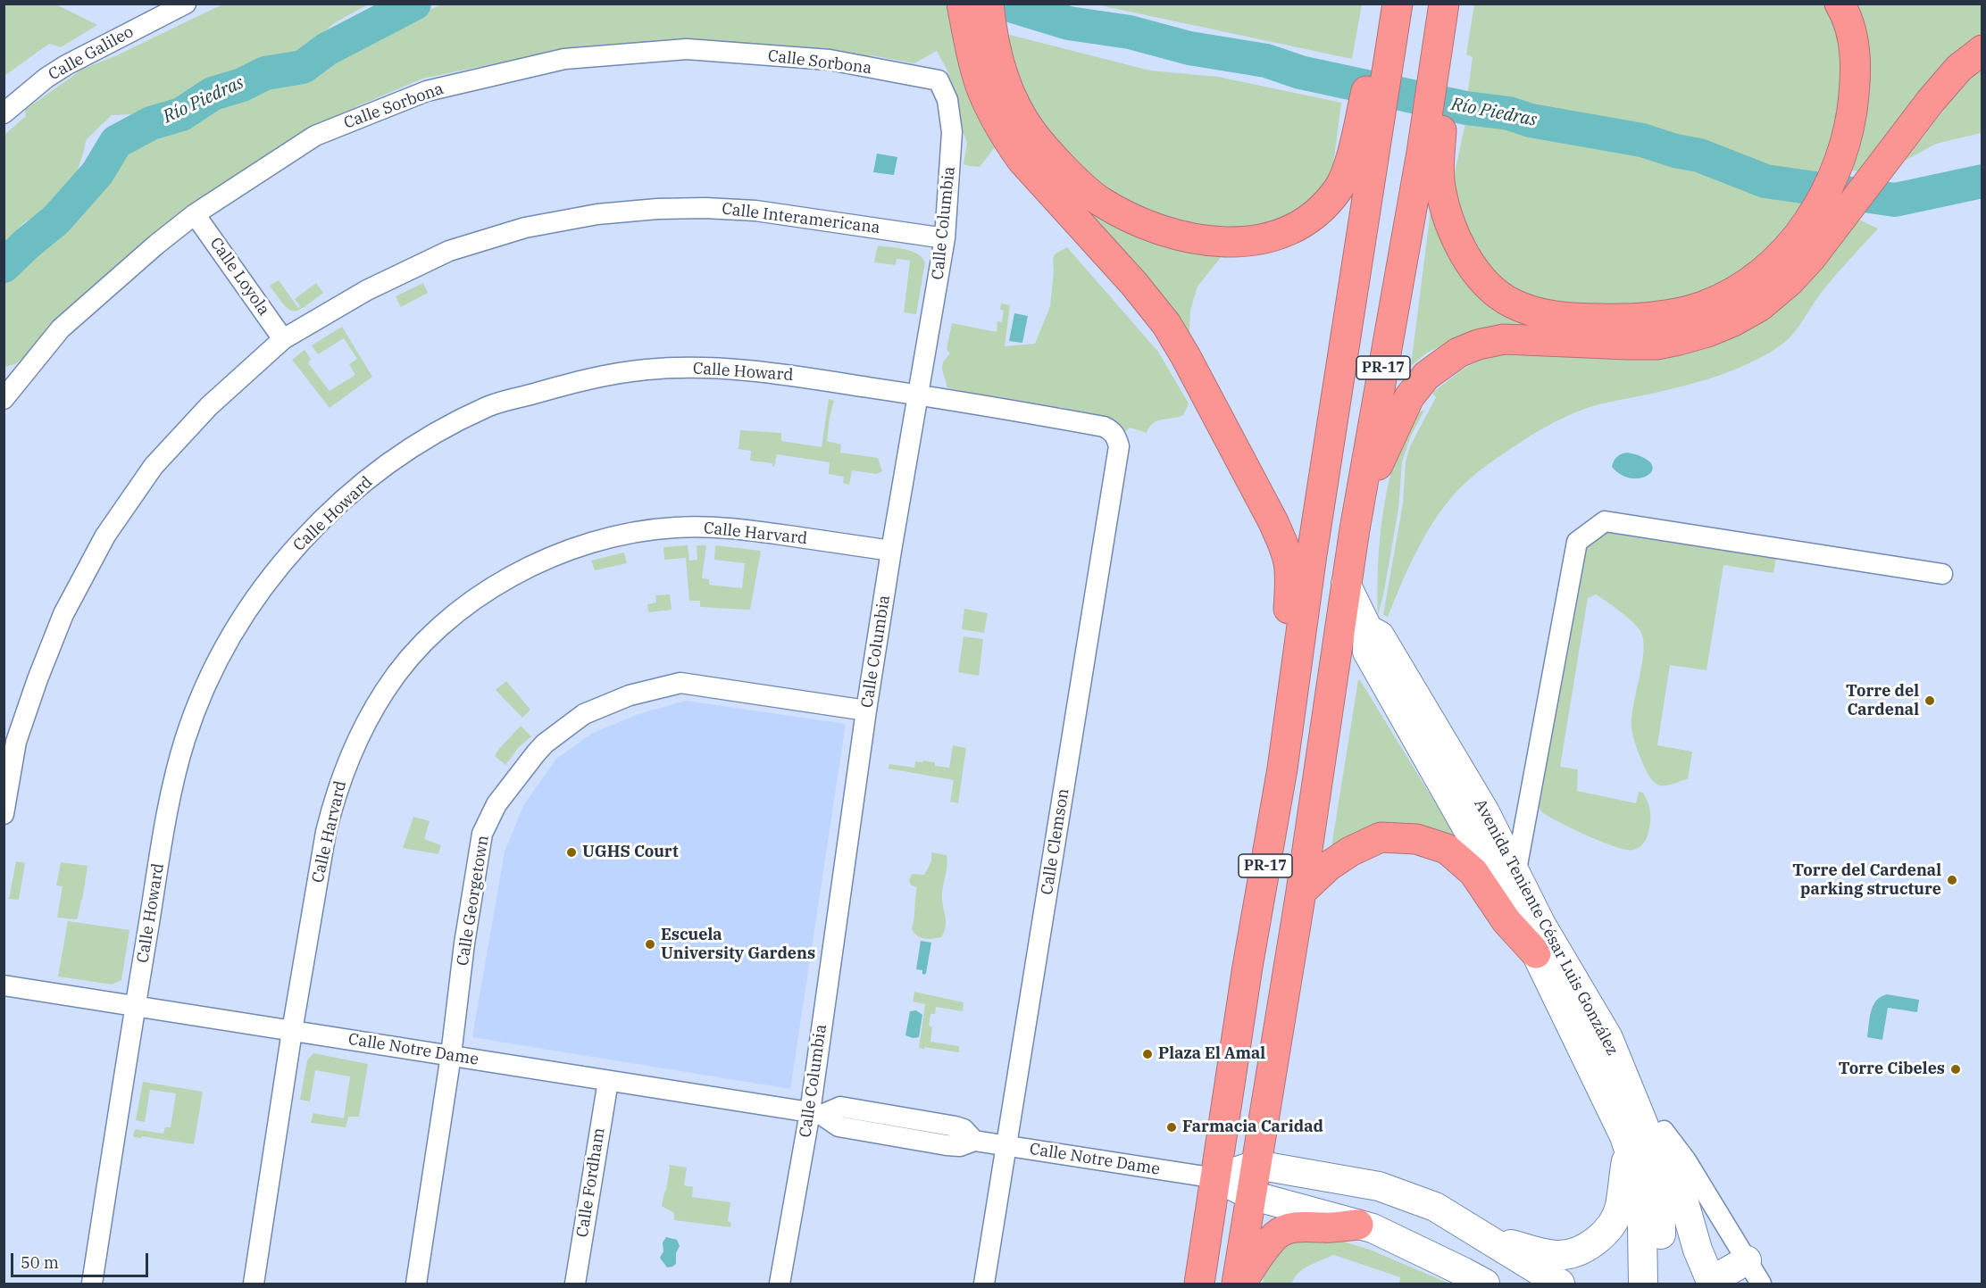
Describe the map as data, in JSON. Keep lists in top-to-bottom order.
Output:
{
  "streets": {
    "highway": ["PR-17"],
    "street": [
      "Calle Galileo",
      "Calle Sorbona",
      "Calle Interamericana",
      "Calle Columbia",
      "Calle Loyola",
      "Calle Howard",
      "Calle Harvard",
      "Calle Clemson",
      "Calle Georgetown",
      "Avenida Teniente César Luis González",
      "Calle Notre Dame",
      "Calle Fordham"
    ]
  },
  "crossings": [
    ["Calle Sorbona", "Calle Columbia"],
    ["Calle Sorbona", "Calle Loyola"],
    ["Calle Interamericana", "Calle Columbia"],
    ["Calle Interamericana", "Calle Loyola"],
    ["Calle Columbia", "Calle Howard"],
    ["Calle Columbia", "Calle Harvard"],
    ["Calle Columbia", "Calle Georgetown"],
    ["Calle Columbia", "Calle Notre Dame"],
    ["PR-17", "Avenida Teniente César Luis González"],
    ["PR-17", "Calle Notre Dame"],
    ["Calle Howard", "Calle Clemson"],
    ["Calle Howard", "Calle Notre Dame"],
    ["Calle Harvard", "Calle Notre Dame"],
    ["Calle Clemson", "Calle Notre Dame"],
    ["Calle Georgetown", "Calle Notre Dame"],
    ["Calle Notre Dame", "Calle Fordham"]
  ],
  "water": ["Río Piedras"],
  "places": [
    "Torre del Cardenal",
    "UGHS Court",
    "Torre del Cardenal parking structure",
    "Escuela University Gardens",
    "Plaza El Amal",
    "Torre Cibeles",
    "Farmacia Caridad"
  ],
  "scale_bar": "50 m"
}
